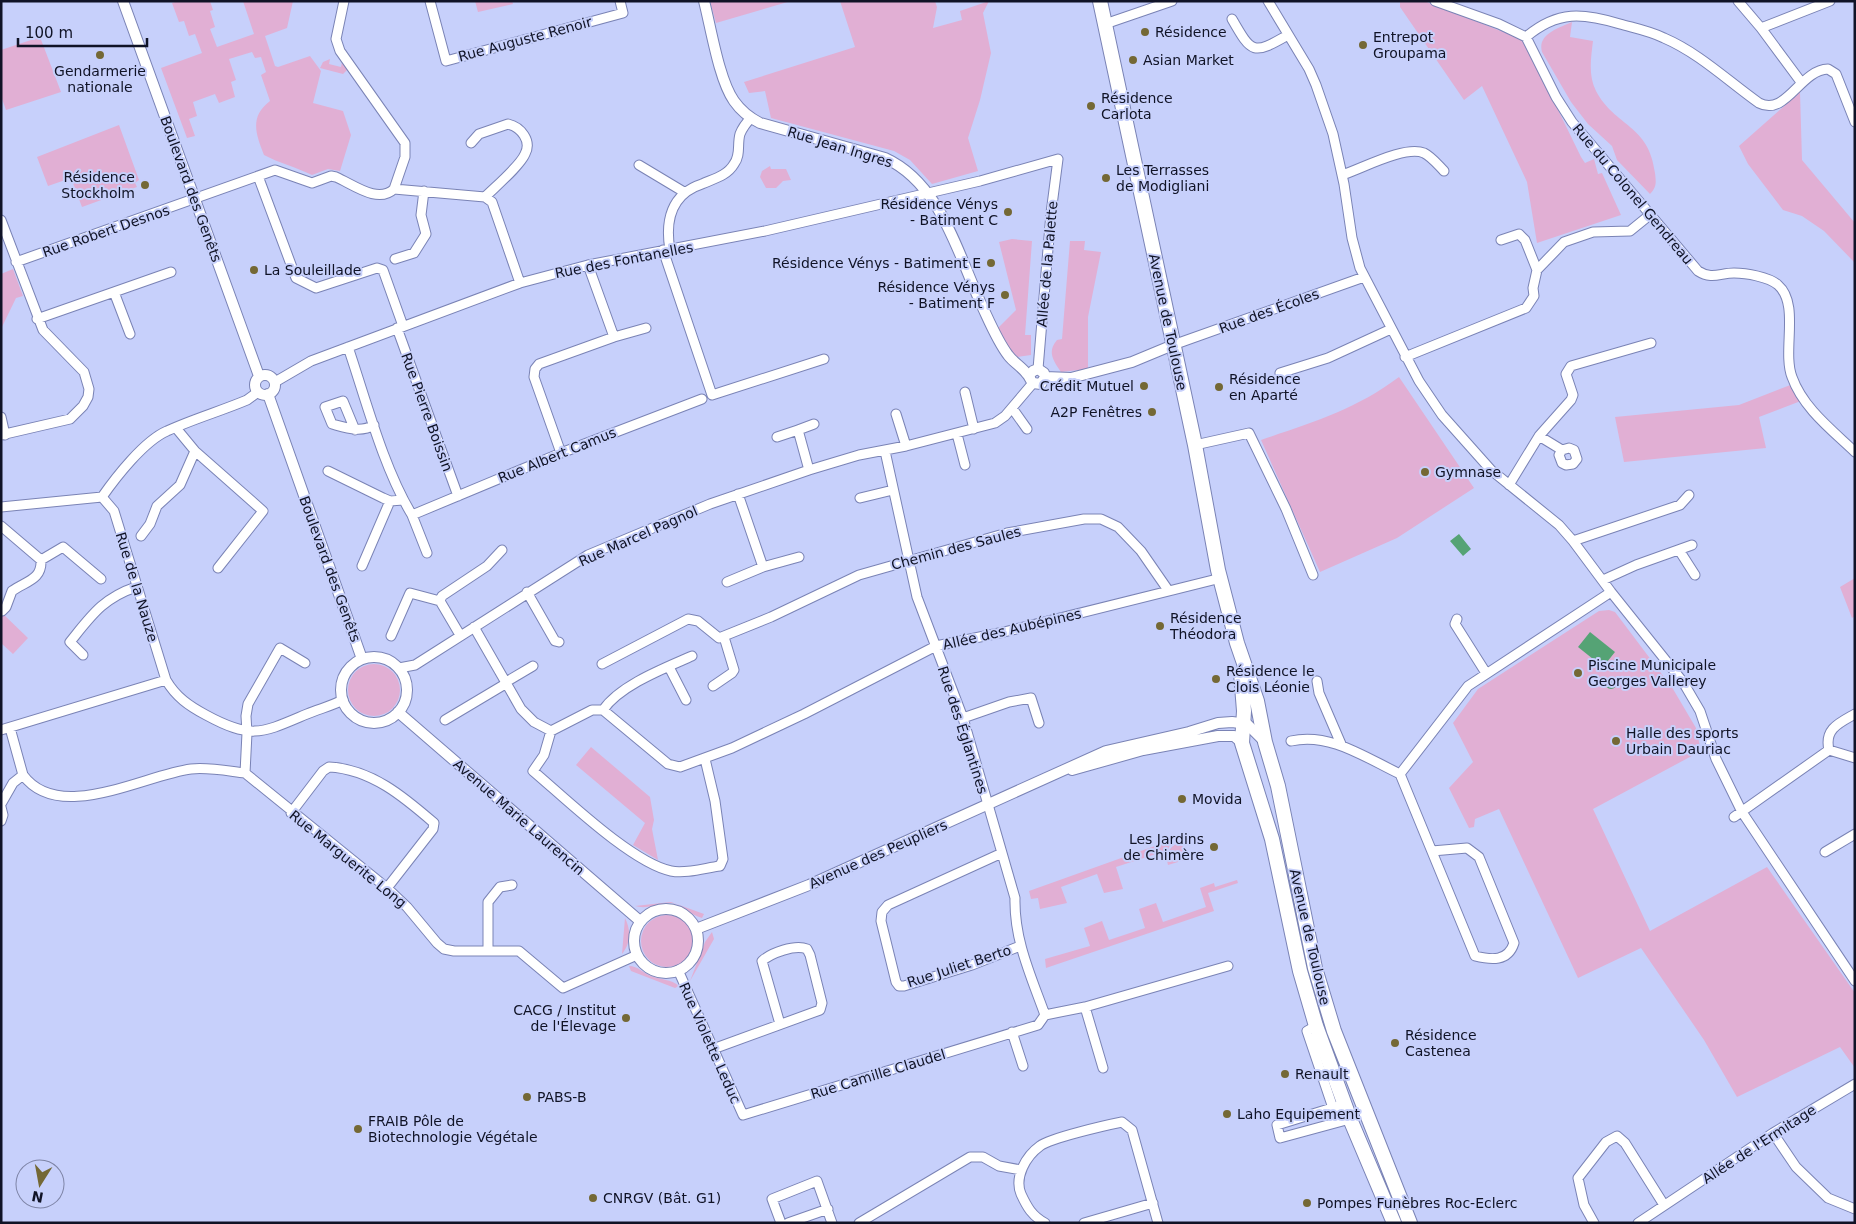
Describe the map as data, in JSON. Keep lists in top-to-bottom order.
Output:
{
  "streets": {
    "main road": ["Avenue de Toulouse"],
    "street": [
      "Rue Auguste Renoir",
      "Rue Jean Ingres",
      "Boulevard des Genêts",
      "Rue du Colonel Gendreau",
      "Rue Robert Desnos",
      "Rue des Fontanelles",
      "Allée de la Palette",
      "Rue des Écoles",
      "Rue Pierre Boissin",
      "Rue Albert Camus",
      "Rue Marcel Pagnol",
      "Chemin des Saules",
      "Rue de la Nauze",
      "Allée des Aubépines",
      "Rue des Églantines",
      "Avenue Marie Laurencin",
      "Avenue des Peupliers",
      "Rue Marguerite Long",
      "Rue Juliet Berto",
      "Rue Violette Leduc",
      "Rue Camille Claudel",
      "Allée de l'Ermitage"
    ]
  },
  "crossings": [
    ["Rue Jean Ingres", "Rue des Fontanelles"],
    ["Rue Jean Ingres", "Rue Marcel Pagnol"],
    ["Boulevard des Genêts", "Rue Robert Desnos"],
    ["Boulevard des Genêts", "Rue des Fontanelles"],
    ["Boulevard des Genêts", "Rue Marcel Pagnol"],
    ["Boulevard des Genêts", "Avenue Marie Laurencin"],
    ["Rue Robert Desnos", "Rue Pierre Boissin"],
    ["Rue des Fontanelles", "Allée de la Palette"],
    ["Rue des Fontanelles", "Rue Pierre Boissin"],
    ["Rue des Écoles", "Avenue de Toulouse"],
    ["Avenue de Toulouse", "Allée des Aubépines"],
    ["Avenue de Toulouse", "Avenue des Peupliers"],
    ["Rue Pierre Boissin", "Rue Albert Camus"],
    ["Rue Marcel Pagnol", "Rue des Églantines"],
    ["Rue Marcel Pagnol", "Avenue Marie Laurencin"],
    ["Chemin des Saules", "Allée des Aubépines"],
    ["Chemin des Saules", "Rue des Églantines"],
    ["Allée des Aubépines", "Rue des Églantines"],
    ["Rue des Églantines", "Avenue des Peupliers"],
    ["Rue des Églantines", "Rue Juliet Berto"],
    ["Rue des Églantines", "Rue Camille Claudel"],
    ["Avenue Marie Laurencin", "Avenue des Peupliers"],
    ["Avenue Marie Laurencin", "Rue Marguerite Long"],
    ["Avenue Marie Laurencin", "Rue Violette Leduc"],
    ["Avenue des Peupliers", "Rue Marguerite Long"],
    ["Avenue des Peupliers", "Rue Violette Leduc"],
    ["Rue Marguerite Long", "Rue Violette Leduc"],
    ["Rue Violette Leduc", "Rue Camille Claudel"]
  ],
  "places": [
    "Résidence",
    "Entrepot Groupama",
    "Gendarmerie nationale",
    "Asian Market",
    "Résidence Carlota",
    "Les Terrasses de Modigliani",
    "Résidence Stockholm",
    "Résidence Vénys - Batiment C",
    "Résidence Vénys - Batiment E",
    "La Souleillade",
    "Résidence Vénys - Batiment F",
    "Crédit Mutuel",
    "Résidence en Aparté",
    "A2P Fenêtres",
    "Gymnase",
    "Résidence Théodora",
    "Piscine Municipale Georges Vallerey",
    "Résidence le Clois Léonie",
    "Halle des sports Urbain Dauriac",
    "Movida",
    "Les Jardins de Chimère",
    "CACG / Institut de l'Élevage",
    "Résidence Castenea",
    "Renault",
    "PABS-B",
    "Laho Equipement",
    "FRAIB Pôle de Biotechnologie Végétale",
    "CNRGV (Bât. G1)",
    "Pompes Funèbres Roc-Eclerc"
  ],
  "scale_bar": "100 m",
  "north": "bottom"
}
